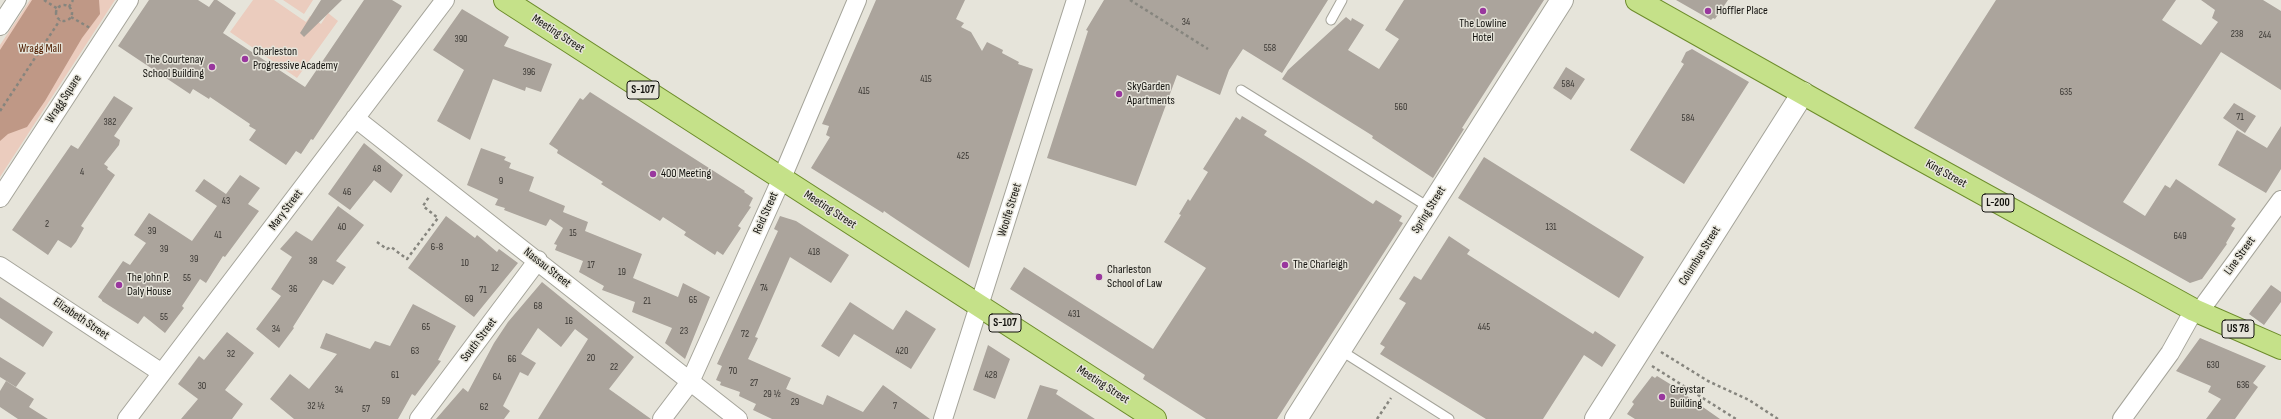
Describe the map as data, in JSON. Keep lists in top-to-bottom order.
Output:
{
  "streets": {
    "main road": [
      "Meeting Street",
      "S-107",
      "King Street",
      "L-200",
      "Spring Street",
      "Columbus Street",
      "US 78"
    ],
    "street": [
      "Wragg Square",
      "Mary Street",
      "Woolfe Street",
      "Reid Street",
      "Line Street",
      "Nassau Street",
      "Elizabeth Street",
      "South Street"
    ]
  },
  "crossings": [
    ["Meeting Street", "Woolfe Street"],
    ["Meeting Street", "Reid Street"],
    ["King Street", "Columbus Street"],
    ["King Street", "Line Street"],
    ["Mary Street", "Nassau Street"],
    ["Mary Street", "Elizabeth Street"],
    ["Reid Street", "Nassau Street"],
    ["Nassau Street", "South Street"]
  ],
  "parks": ["Wragg Mall"],
  "places": [
    "The Lowline Hotel",
    "Hoffler Place",
    "Charleston Progressive Academy",
    "The Courtenay School Building",
    "SkyGarden Apartments",
    "400 Meeting",
    "The Charleigh",
    "Charleston School of Law",
    "The John P. Daly House",
    "Greystar Building"
  ],
  "house_numbers": [
    "34",
    "238",
    "244",
    "390",
    "558",
    "396",
    "415",
    "584",
    "415",
    "635",
    "560",
    "71",
    "584",
    "382",
    "425",
    "48",
    "4",
    "9",
    "46",
    "43",
    "2",
    "40",
    "131",
    "39",
    "15",
    "41",
    "649",
    "6-8",
    "39",
    "418",
    "39",
    "38",
    "10",
    "17",
    "12",
    "19",
    "55",
    "74",
    "36",
    "71",
    "69",
    "65",
    "21",
    "68",
    "431",
    "55",
    "16",
    "65",
    "445",
    "34",
    "23",
    "72",
    "63",
    "420",
    "32",
    "20",
    "66",
    "630",
    "22",
    "70",
    "61",
    "428",
    "64",
    "27",
    "636",
    "30",
    "34",
    "29 ½",
    "59",
    "29",
    "32 ½",
    "7",
    "62",
    "57"
  ]
}
